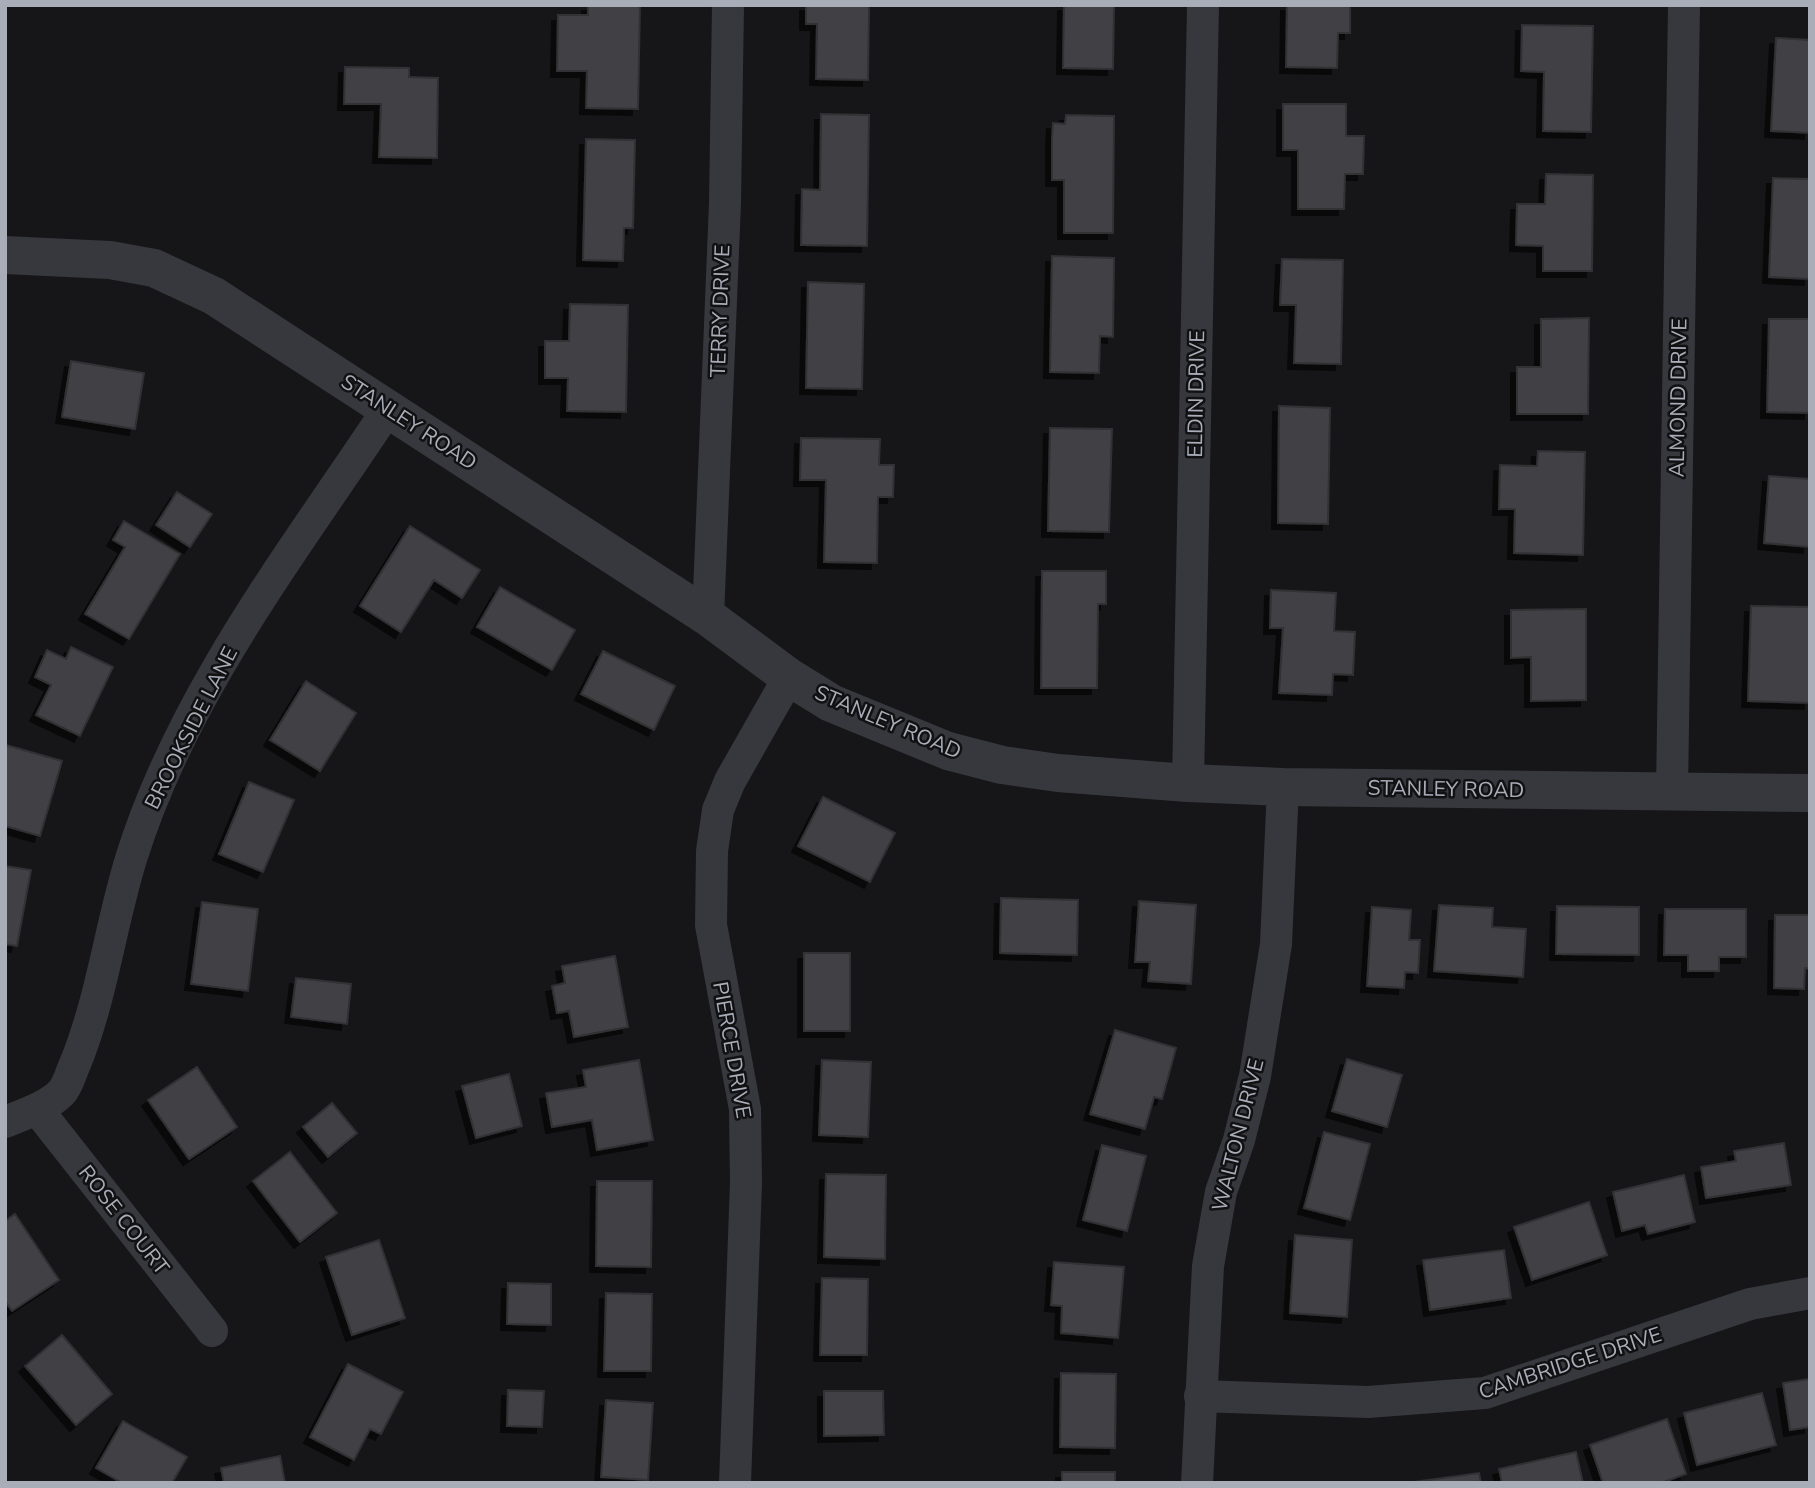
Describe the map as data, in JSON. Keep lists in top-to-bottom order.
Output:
{
  "streets": {
    "street": [
      "TERRY DRIVE",
      "ELDIN DRIVE",
      "ALMOND DRIVE",
      "STANLEY ROAD",
      "BROOKSIDE LANE",
      "PIERCE DRIVE",
      "WALTON DRIVE",
      "ROSE COURT",
      "CAMBRIDGE DRIVE"
    ]
  },
  "crossings": [
    ["TERRY DRIVE", "STANLEY ROAD"],
    ["ELDIN DRIVE", "STANLEY ROAD"],
    ["ALMOND DRIVE", "STANLEY ROAD"],
    ["STANLEY ROAD", "BROOKSIDE LANE"],
    ["STANLEY ROAD", "PIERCE DRIVE"],
    ["STANLEY ROAD", "WALTON DRIVE"],
    ["BROOKSIDE LANE", "ROSE COURT"],
    ["WALTON DRIVE", "CAMBRIDGE DRIVE"]
  ]
}
